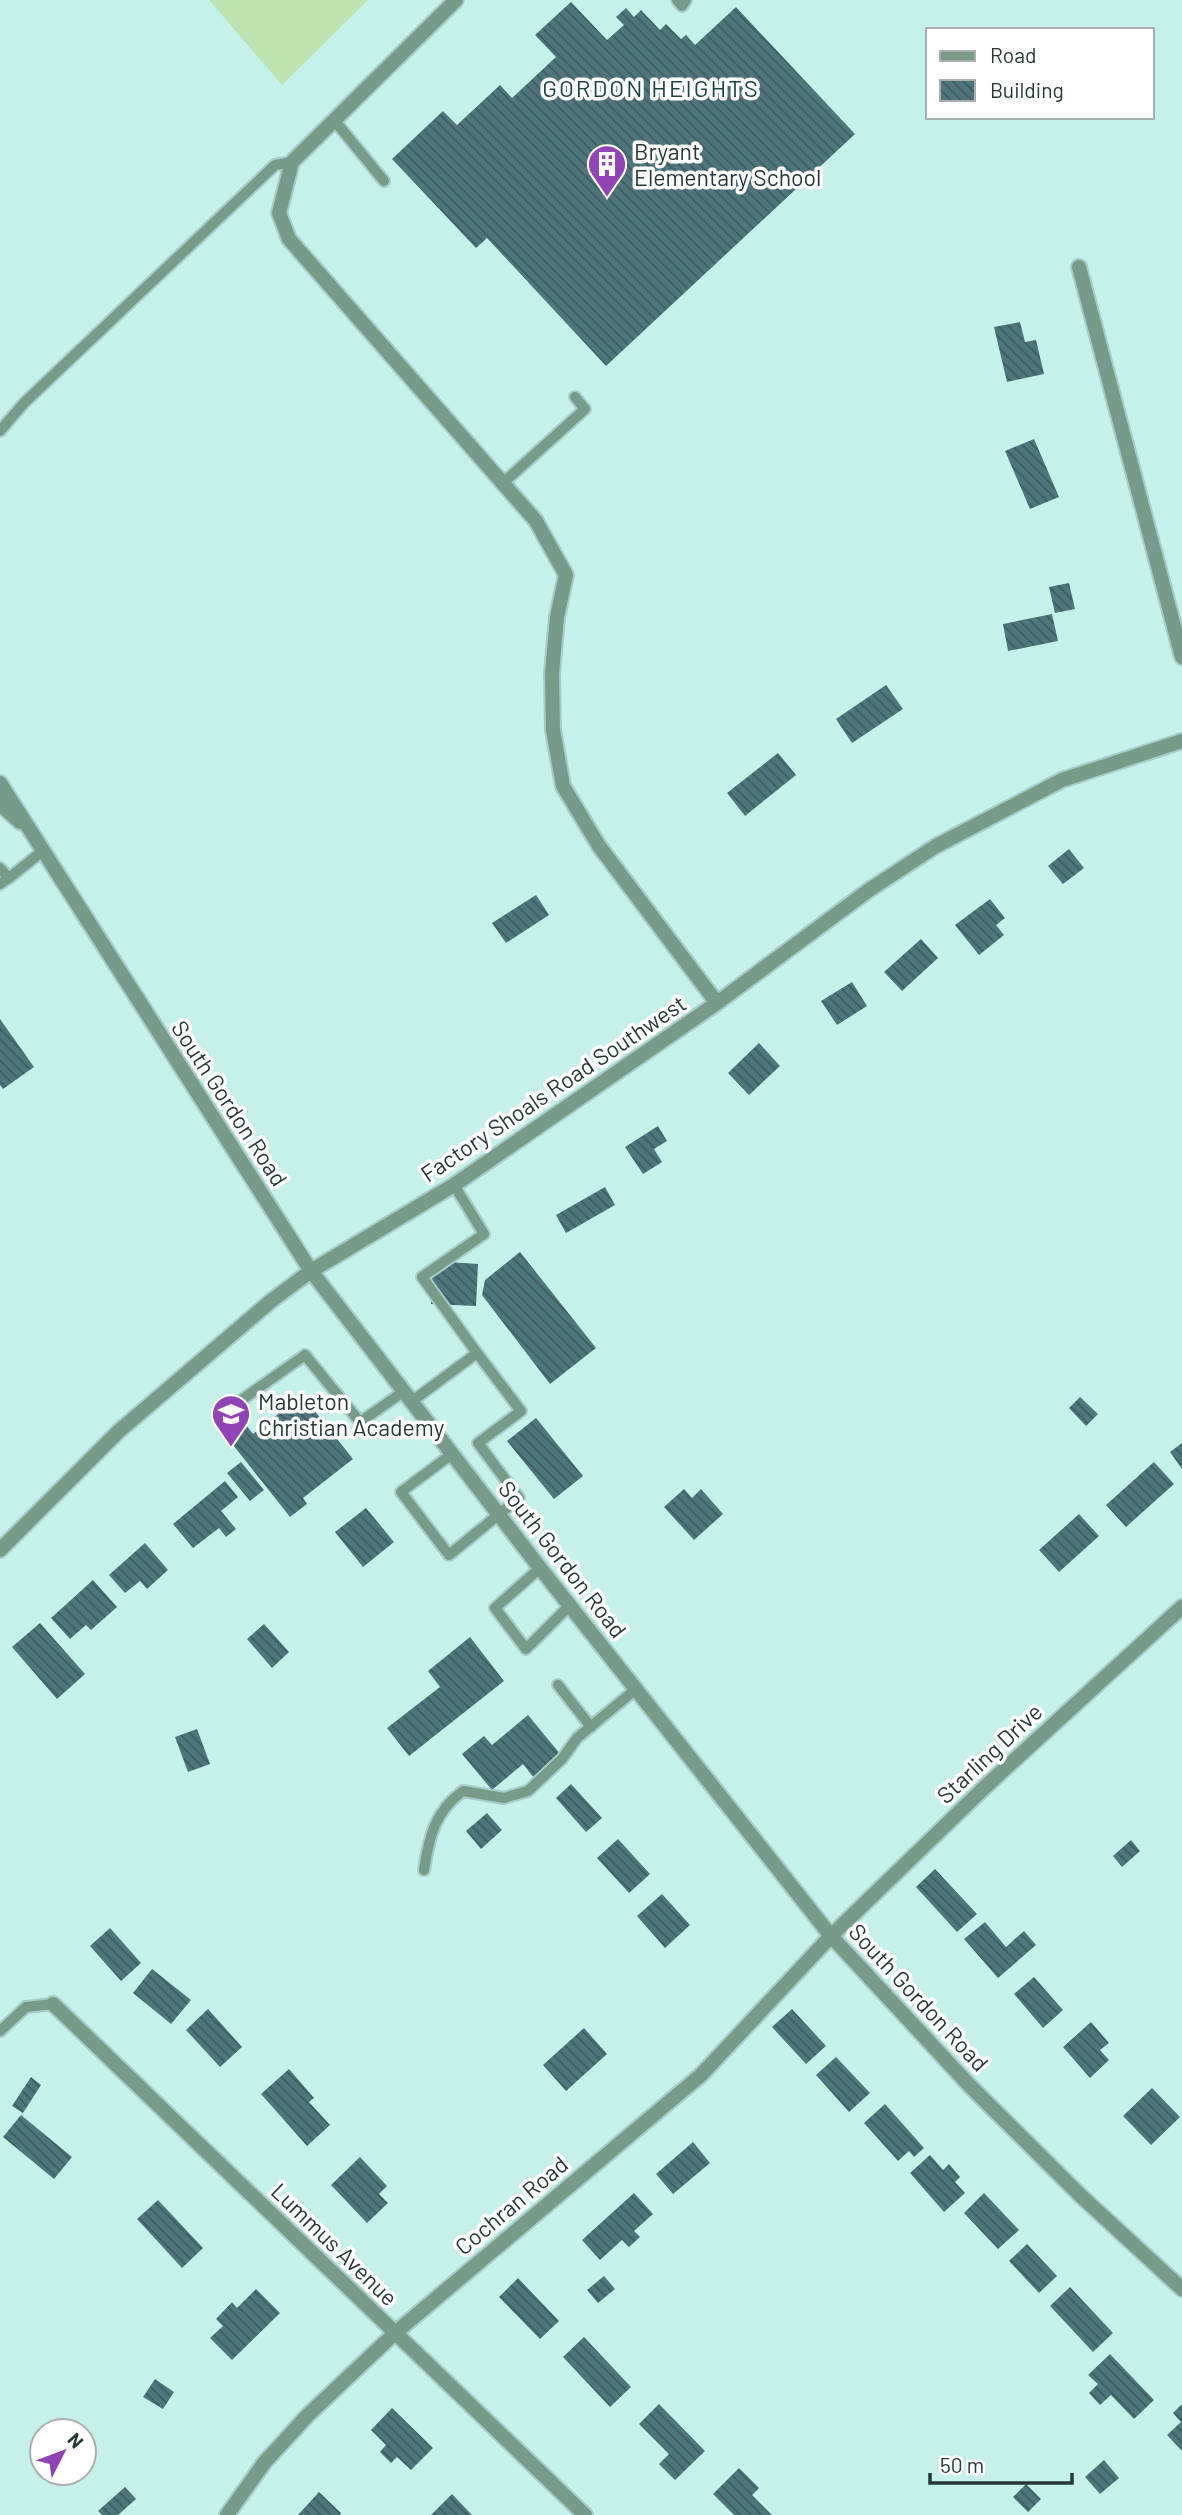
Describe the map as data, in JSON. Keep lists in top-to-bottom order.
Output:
{
  "streets": {
    "street": [
      "Factory Shoals Road Southwest",
      "South Gordon Road",
      "Starling Drive",
      "Cochran Road",
      "Lummus Avenue"
    ]
  },
  "crossings": [
    ["Factory Shoals Road Southwest", "South Gordon Road"],
    ["South Gordon Road", "Starling Drive"],
    ["South Gordon Road", "Cochran Road"],
    ["Starling Drive", "Cochran Road"],
    ["Cochran Road", "Lummus Avenue"]
  ],
  "districts": ["GORDON HEIGHTS"],
  "places": {
    "building": ["Bryant Elementary School"],
    "school or university": ["Mableton Christian Academy"]
  },
  "legend": ["Road", "Building"],
  "scale_bar": "50 m",
  "north": "top right"
}
